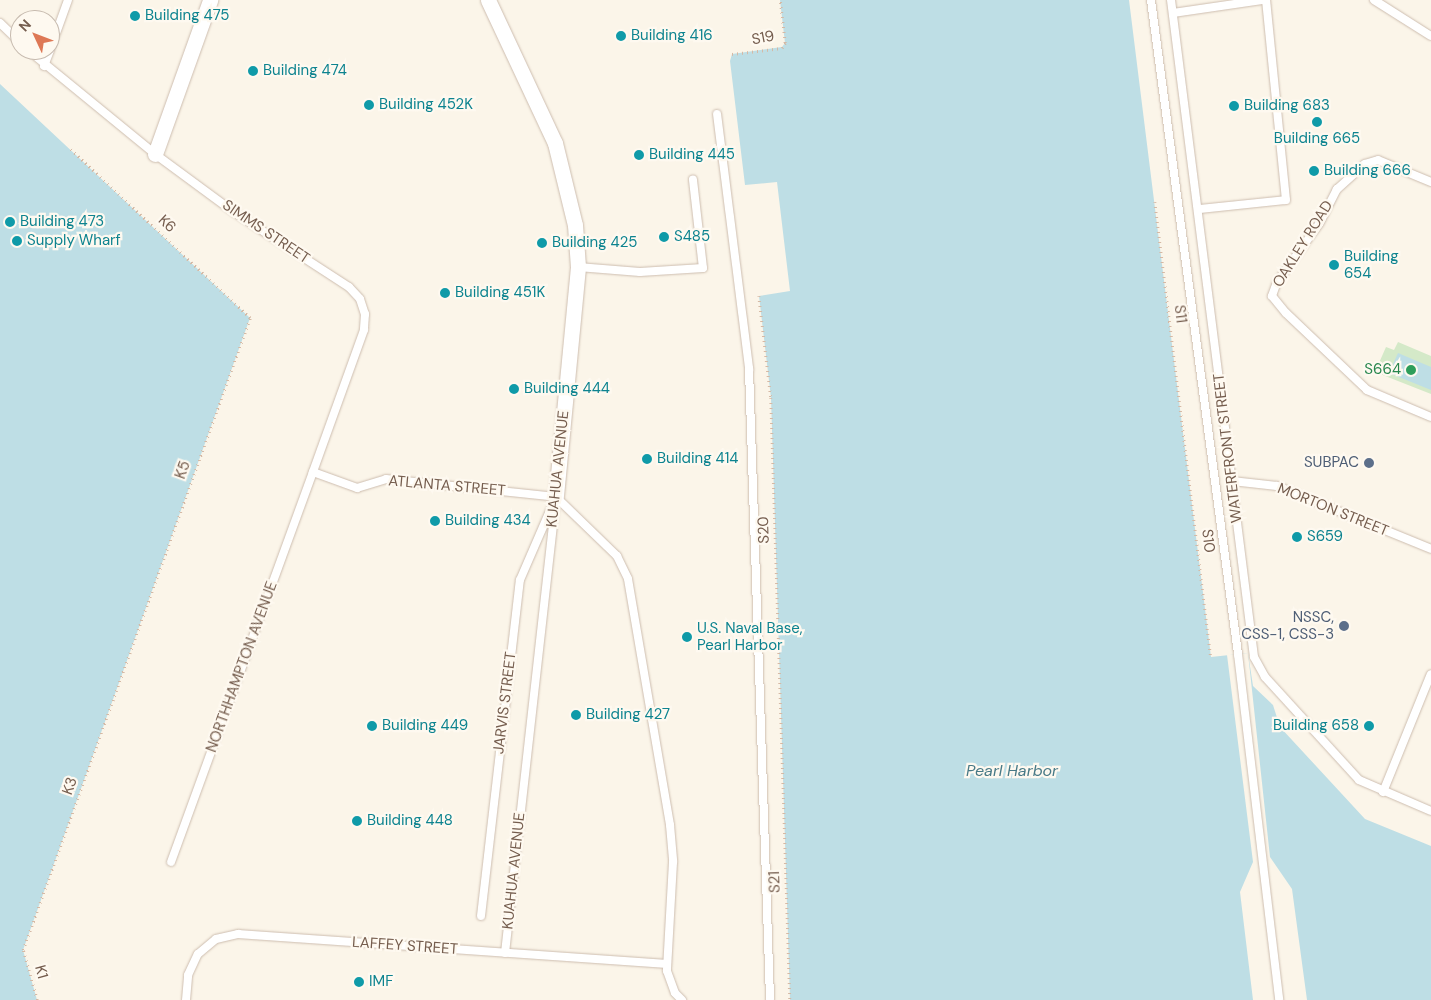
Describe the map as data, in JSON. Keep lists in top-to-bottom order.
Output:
{
  "streets": {
    "street": ["KUAHUA AVENUE"],
    "lane": [
      "SIMMS STREET",
      "OAKLEY ROAD",
      "WATERFRONT STREET",
      "ATLANTA STREET",
      "MORTON STREET",
      "NORTHHAMPTON AVENUE",
      "JARVIS STREET",
      "LAFFEY STREET"
    ],
    "path": [
      "S19",
      "K6",
      "S11",
      "K5",
      "S20",
      "S10",
      "K3",
      "S21",
      "K1"
    ]
  },
  "crossings": [
    ["K6", "K5"],
    ["SIMMS STREET", "ATLANTA STREET"],
    ["SIMMS STREET", "NORTHHAMPTON AVENUE"],
    ["S11", "S10"],
    ["WATERFRONT STREET", "MORTON STREET"],
    ["KUAHUA AVENUE", "ATLANTA STREET"],
    ["KUAHUA AVENUE", "JARVIS STREET"],
    ["KUAHUA AVENUE", "LAFFEY STREET"],
    ["K5", "K3"],
    ["ATLANTA STREET", "NORTHHAMPTON AVENUE"],
    ["ATLANTA STREET", "JARVIS STREET"],
    ["S20", "S21"],
    ["K3", "K1"]
  ],
  "water": ["Pearl Harbor"],
  "places": [
    "Building 475",
    "Building 416",
    "Building 474",
    "Building 452K",
    "Building 683",
    "Building 665",
    "Building 445",
    "Building 666",
    "Building 473",
    "S485",
    "Supply Wharf",
    "Building 425",
    "Building 654",
    "Building 451K",
    "S664",
    "Building 444",
    "Building 414",
    "SUBPAC",
    "Building 434",
    "S659",
    "NSSC, CSS-1, CSS-3",
    "U.S. Naval Base, Pearl Harbor",
    "Building 427",
    "Building 449",
    "Building 658",
    "Building 448",
    "IMF"
  ],
  "north": "top left"
}
